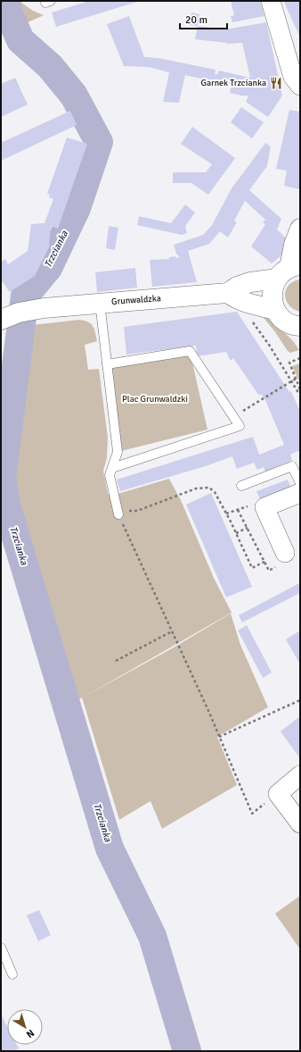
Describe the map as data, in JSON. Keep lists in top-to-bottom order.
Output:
{
  "streets": {
    "main road": ["Grunwaldzka"]
  },
  "water": ["Trzcianka"],
  "parks": ["Plac Grunwaldzki"],
  "places": {
    "restaurant": ["Garnek Trzcianka"]
  },
  "scale_bar": "20 m",
  "north": "bottom right"
}
